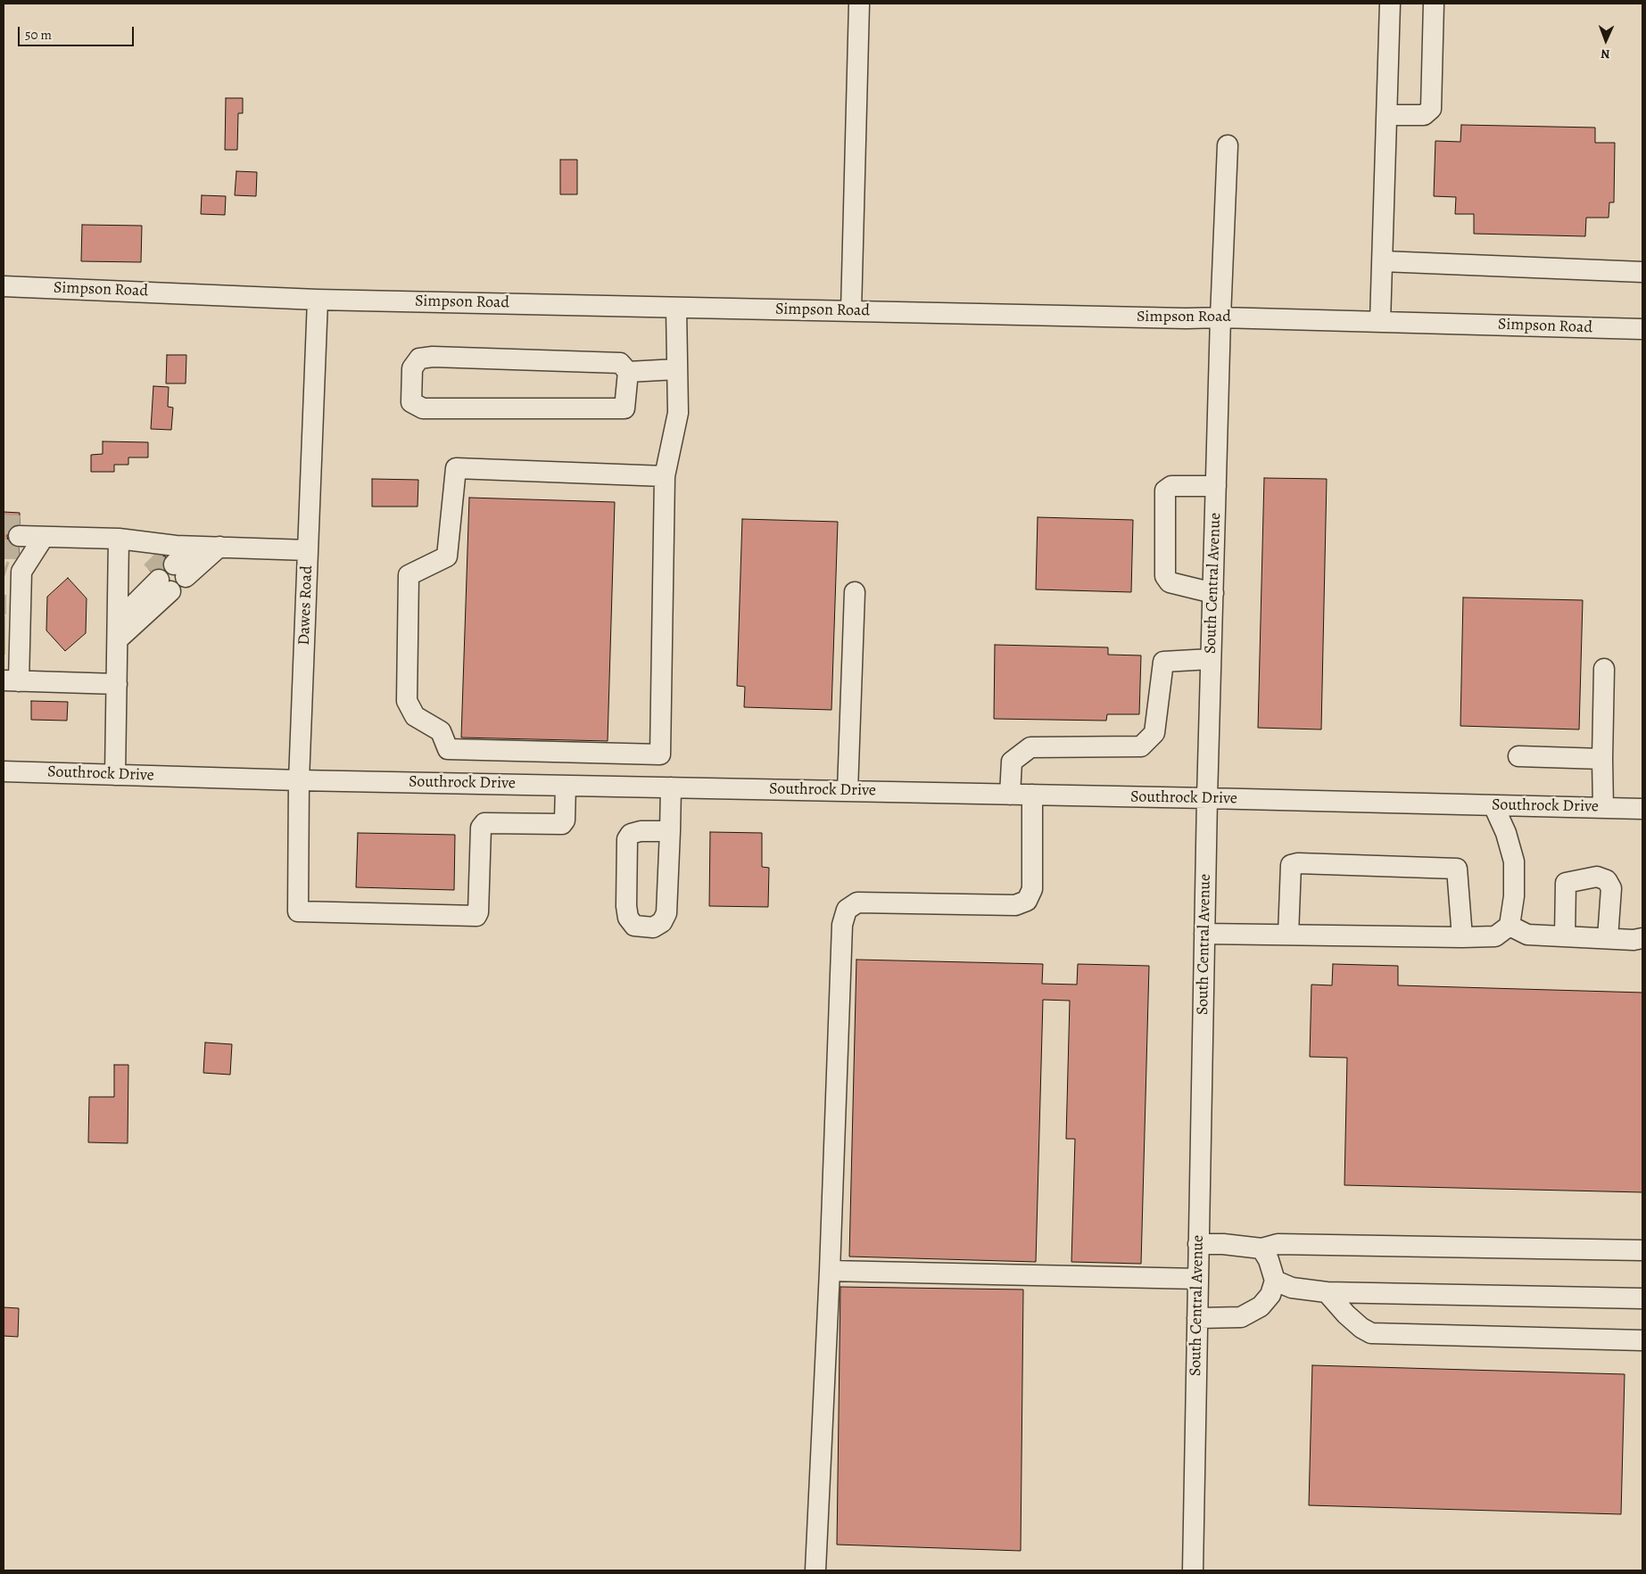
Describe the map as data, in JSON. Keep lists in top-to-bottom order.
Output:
{
  "streets": {
    "street": [
      "Simpson Road",
      "South Central Avenue",
      "Dawes Road",
      "Southrock Drive"
    ]
  },
  "crossings": [
    ["Simpson Road", "South Central Avenue"],
    ["Simpson Road", "Dawes Road"],
    ["South Central Avenue", "Southrock Drive"],
    ["Dawes Road", "Southrock Drive"]
  ],
  "scale_bar": "50 m",
  "north": "bottom"
}
